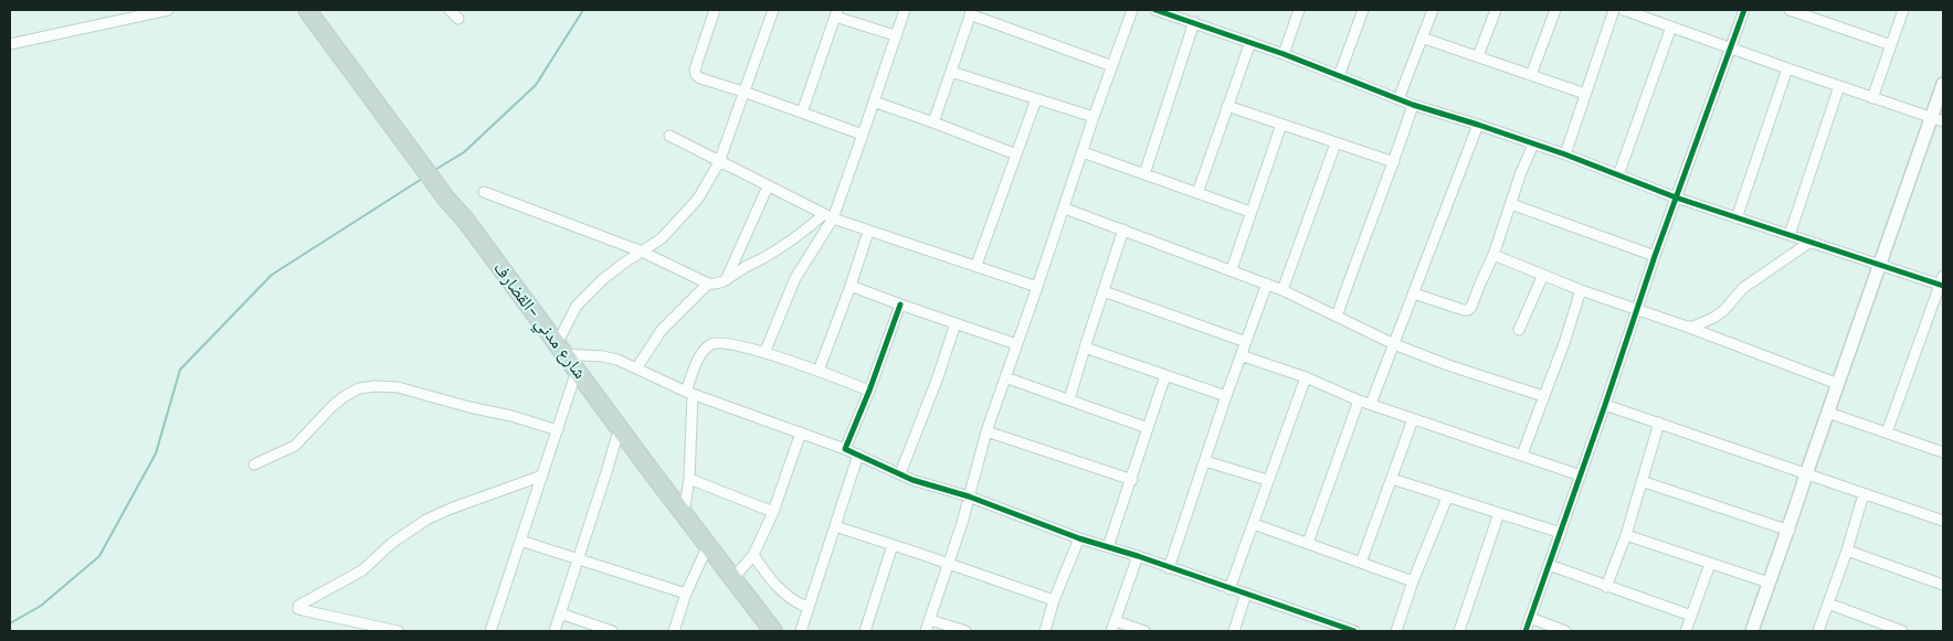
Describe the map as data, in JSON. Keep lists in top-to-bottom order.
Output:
{
  "streets": {
    "highway": ["شارع مدني -القضارف"]
  }
}
